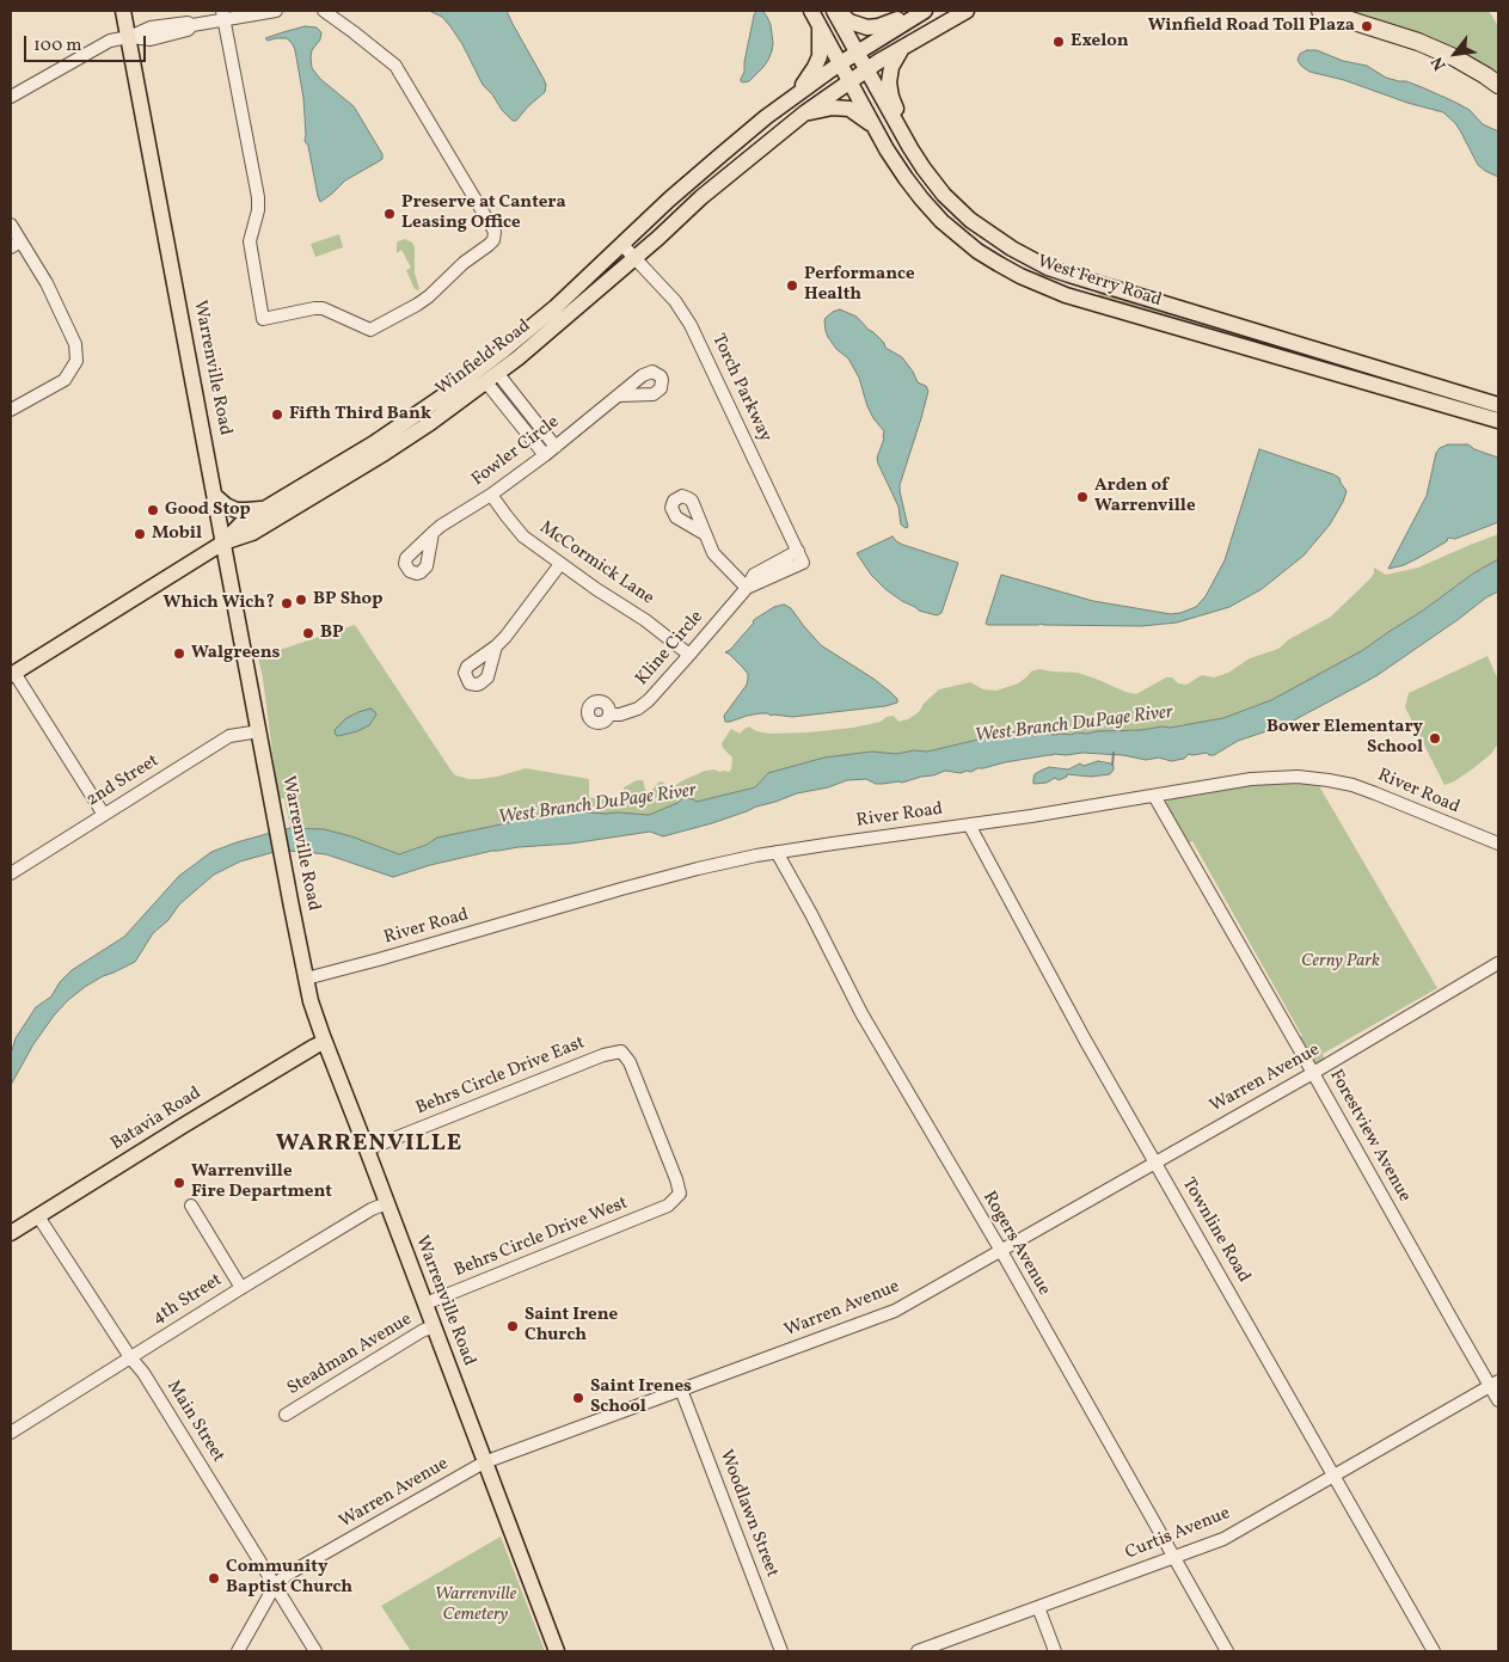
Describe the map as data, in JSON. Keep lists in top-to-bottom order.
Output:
{
  "streets": {
    "main road": [
      "West Ferry Road",
      "Winfield Road",
      "Warrenville Road",
      "Batavia Road"
    ],
    "street": [
      "Torch Parkway",
      "Fowler Circle",
      "McCormick Lane",
      "Kline Circle",
      "2nd Street",
      "River Road",
      "Behrs Circle Drive East",
      "Warren Avenue",
      "Forestview Avenue",
      "Townline Road",
      "Behrs Circle Drive West",
      "Rogers Avenue",
      "4th Street",
      "Steadman Avenue",
      "Main Street",
      "Woodlawn Street",
      "Curtis Avenue"
    ]
  },
  "crossings": [
    ["West Ferry Road", "Winfield Road"],
    ["Winfield Road", "Warrenville Road"],
    ["Winfield Road", "Torch Parkway"],
    ["Warrenville Road", "2nd Street"],
    ["Warrenville Road", "River Road"],
    ["Warrenville Road", "Behrs Circle Drive East"],
    ["Warrenville Road", "Warren Avenue"],
    ["Warrenville Road", "Batavia Road"],
    ["Warrenville Road", "Behrs Circle Drive West"],
    ["Warrenville Road", "4th Street"],
    ["Warrenville Road", "Steadman Avenue"],
    ["Torch Parkway", "Kline Circle"],
    ["Fowler Circle", "McCormick Lane"],
    ["McCormick Lane", "Kline Circle"],
    ["River Road", "Forestview Avenue"],
    ["River Road", "Townline Road"],
    ["River Road", "Rogers Avenue"],
    ["Behrs Circle Drive East", "Behrs Circle Drive West"],
    ["Warren Avenue", "Forestview Avenue"],
    ["Warren Avenue", "Townline Road"],
    ["Warren Avenue", "Rogers Avenue"],
    ["Warren Avenue", "Main Street"],
    ["Warren Avenue", "Woodlawn Street"],
    ["Batavia Road", "Main Street"],
    ["Forestview Avenue", "Curtis Avenue"],
    ["Townline Road", "Curtis Avenue"],
    ["Rogers Avenue", "Curtis Avenue"],
    ["4th Street", "Main Street"]
  ],
  "districts": ["WARRENVILLE"],
  "water": ["West Branch DuPage River"],
  "parks": ["Cerny Park", "Warrenville Cemetery"],
  "places": [
    "Winfield Road Toll Plaza",
    "Exelon",
    "Preserve at Cantera Leasing Office",
    "Performance Health",
    "Fifth Third Bank",
    "Arden of Warrenville",
    "Good Stop",
    "Mobil",
    "BP Shop",
    "Which Wich?",
    "BP",
    "Walgreens",
    "Bower Elementary School",
    "Warrenville Fire Department",
    "Saint Irene Church",
    "Saint Irenes School",
    "Community Baptist Church"
  ],
  "scale_bar": "100 m",
  "north": "bottom left"
}
